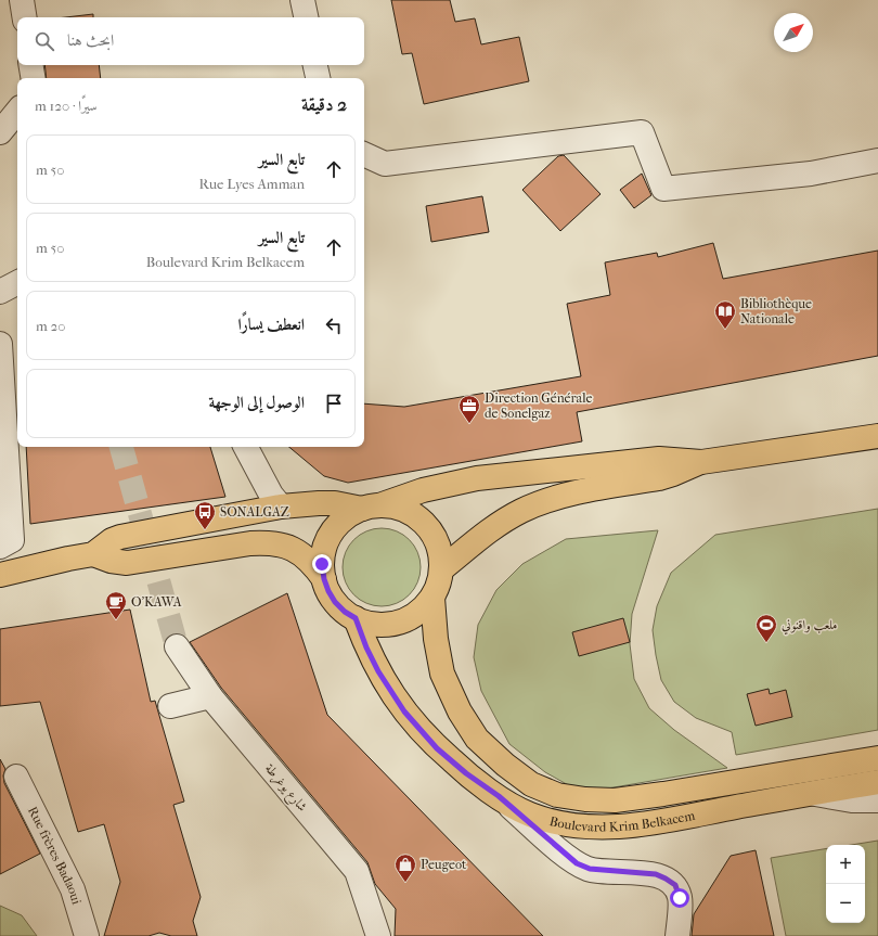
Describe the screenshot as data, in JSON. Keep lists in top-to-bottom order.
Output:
{
  "streets": {
    "main road": ["Boulevard Krim Belkacem"],
    "street": ["شارع يوغرطة", "Rue frères Badaoui"]
  },
  "places": {
    "library": ["Bibliothèque Nationale"],
    "office": ["Direction Générale de Sonelgaz"],
    "bus stop": ["SONALGAZ"],
    "cafe": ["O'KAWA"],
    "sports": ["ملعب واقنوني"],
    "shop": ["Peugeot"]
  },
  "north": "top right",
  "page": {
    "search": "ابحث هنا",
    "heading": ["2 دقيقة", "سيرًا · 120 m"],
    "list": [
      ["تابع السير", "Rue Lyes Amman", "50 m"],
      ["تابع السير", "Boulevard Krim Belkacem", "50 m"],
      ["انعطف يسارًا", "20 m"],
      "الوصول إلى الوجهة"
    ],
    "map_buttons": ["+", "−"]
  }
}
